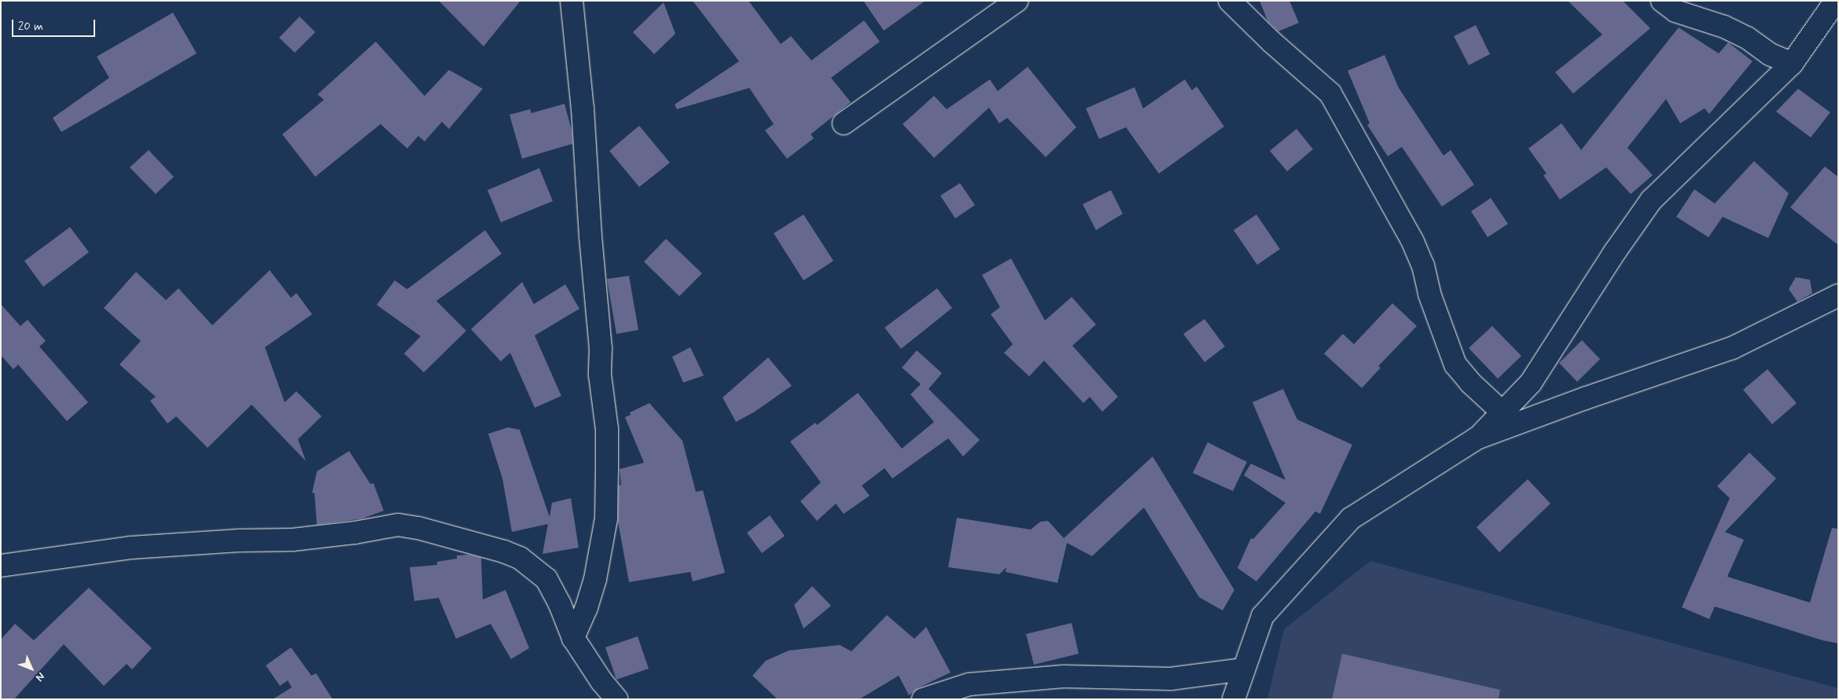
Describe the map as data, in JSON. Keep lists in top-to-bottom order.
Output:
{
  "scale_bar": "20 m",
  "north": "bottom right"
}
